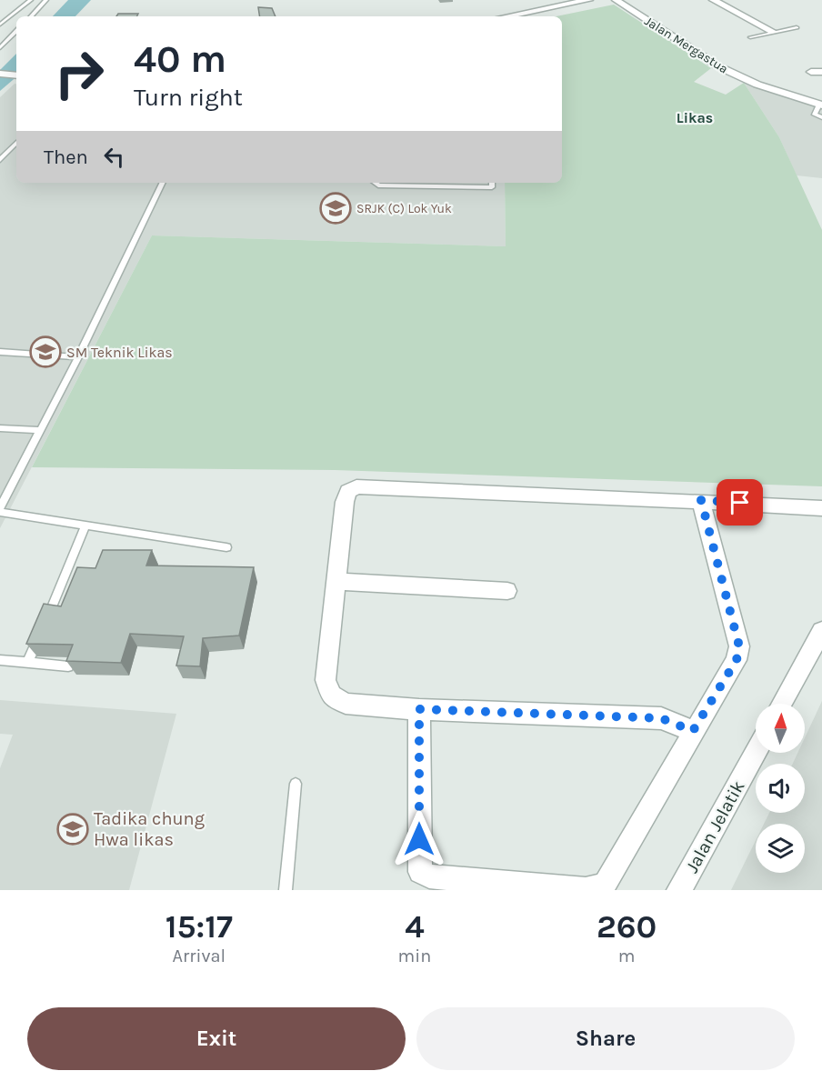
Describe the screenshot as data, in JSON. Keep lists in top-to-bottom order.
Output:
{
  "streets": {
    "street": ["Jalan Mergastua", "Jalan Jelatik"]
  },
  "districts": ["Likas"],
  "places": {
    "school or university": ["SRJK (C) Lok Yuk", "SM Teknik Likas", "Tadika chung Hwa likas"]
  },
  "north": "top",
  "page": {
    "turn": ["40 m", "Turn right"],
    "then": "Then",
    "eta": [
      "15:17",
      "Arrival",
      "4",
      "min",
      "260",
      "m"
    ],
    "buttons": ["Exit", "Share"]
  }
}
